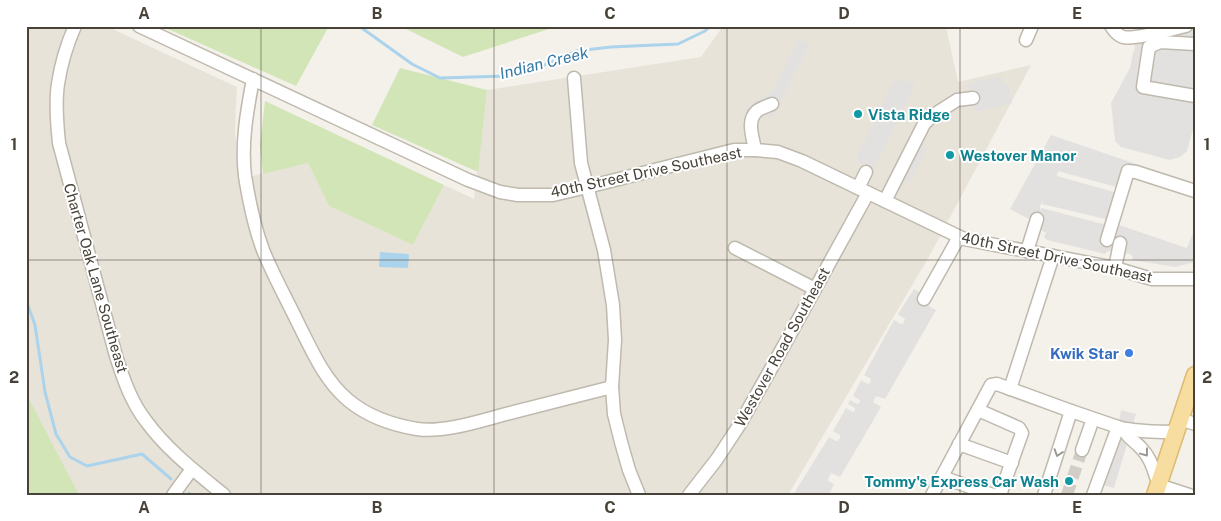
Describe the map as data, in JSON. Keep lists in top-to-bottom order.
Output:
{
  "streets": {
    "street": ["40th Street Drive Southeast", "Charter Oak Lane Southeast", "Westover Road Southeast"]
  },
  "crossings": [
    ["40th Street Drive Southeast", "Westover Road Southeast"]
  ],
  "water": ["Indian Creek"],
  "places": [
    "Vista Ridge",
    "Westover Manor",
    "Kwik Star",
    "Tommy's Express Car Wash"
  ],
  "grid": {
    "columns": [
      "A",
      "B",
      "C",
      "D",
      "E"
    ],
    "rows": ["1", "2"]
  }
}
